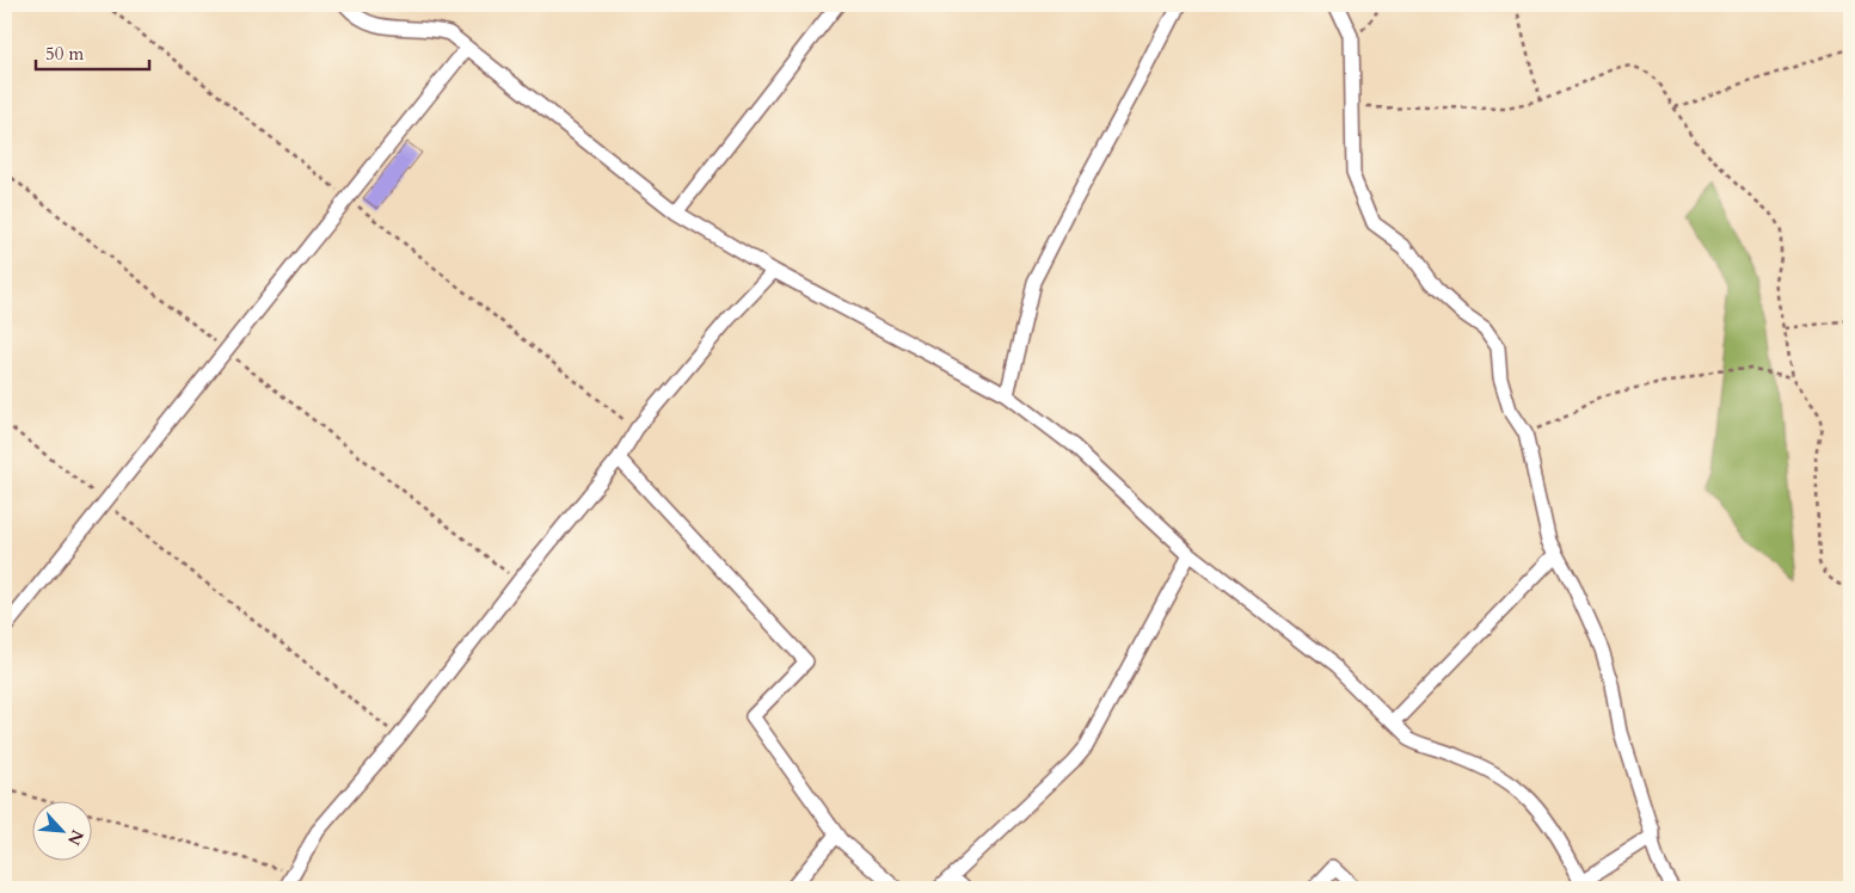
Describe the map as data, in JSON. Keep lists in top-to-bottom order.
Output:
{
  "scale_bar": "50 m",
  "north": "bottom right"
}
